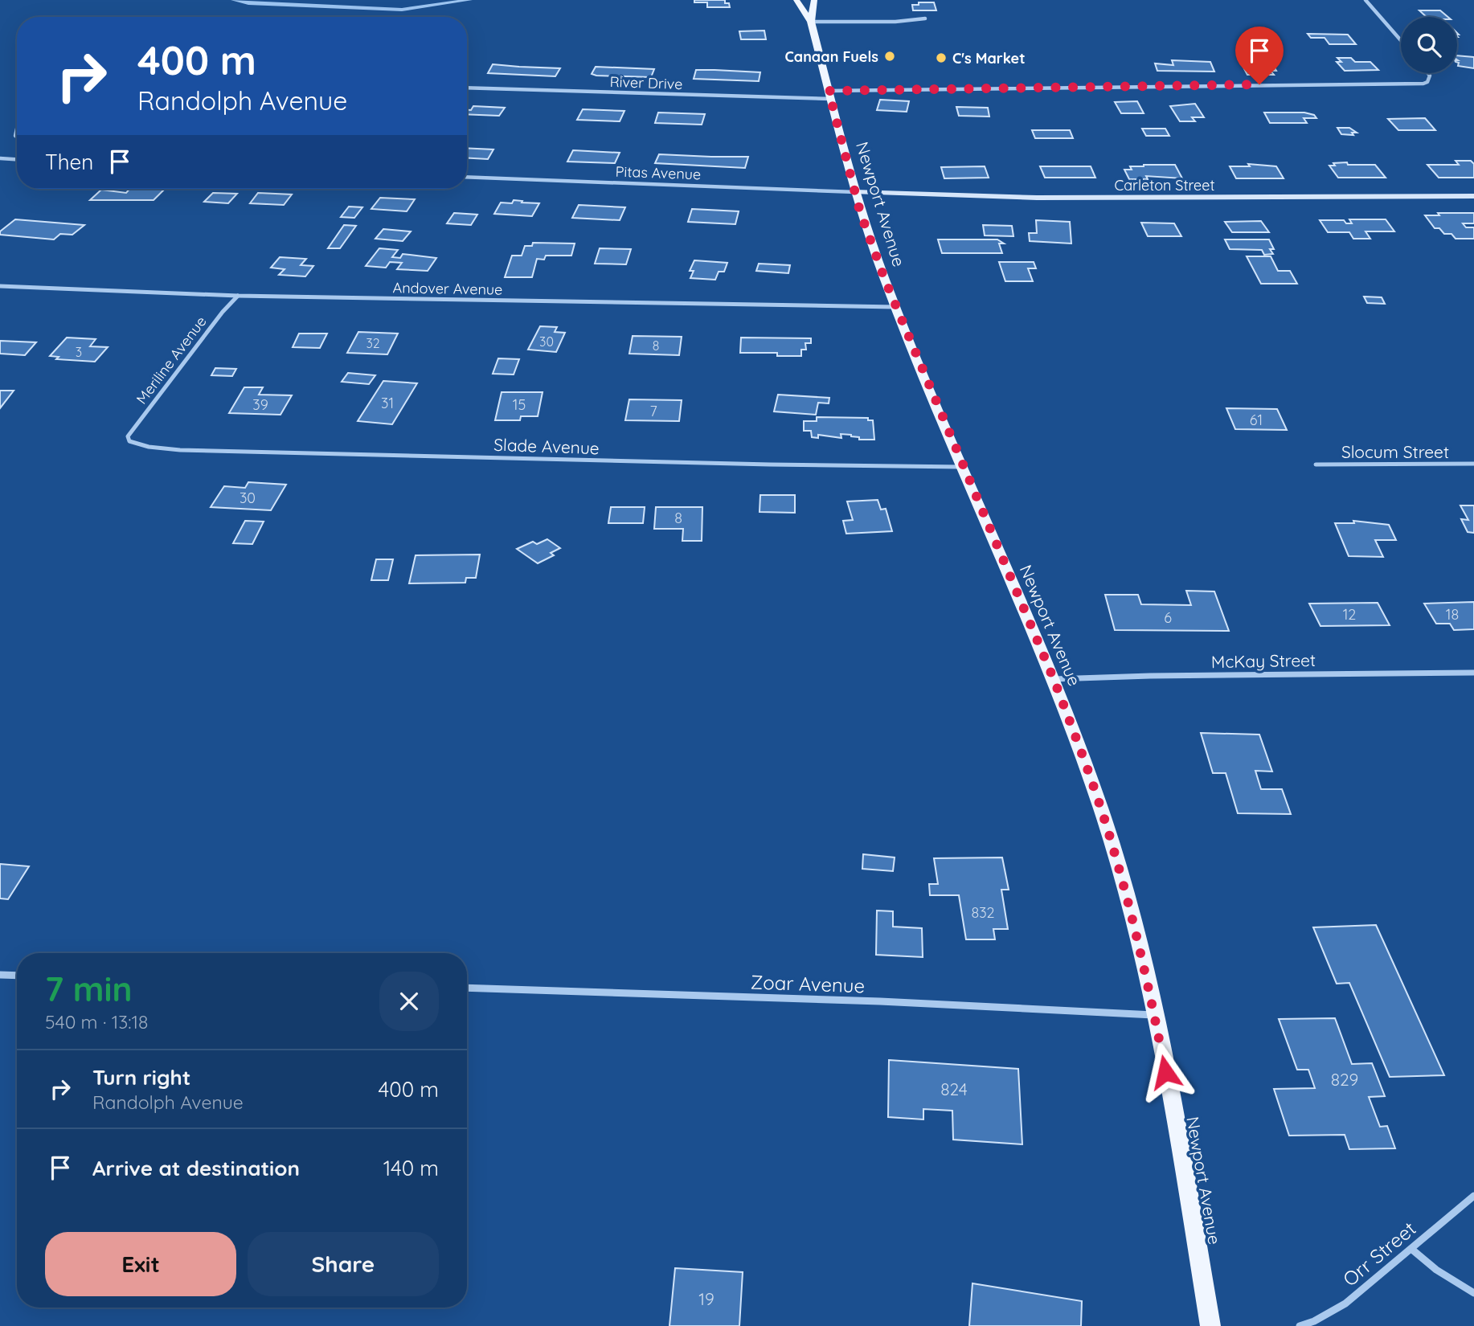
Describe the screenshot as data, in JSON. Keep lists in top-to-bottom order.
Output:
{
  "streets": {
    "main road": ["Newport Avenue"],
    "street": [
      "River Drive",
      "Pitas Avenue",
      "Carleton Street",
      "Andover Avenue",
      "Meriline Avenue",
      "Slade Avenue",
      "Slocum Street",
      "McKay Street",
      "Zoar Avenue",
      "Orr Street"
    ]
  },
  "crossings": [
    ["River Drive", "Newport Avenue"],
    ["Pitas Avenue", "Carleton Street"],
    ["Pitas Avenue", "Newport Avenue"],
    ["Carleton Street", "Newport Avenue"],
    ["Newport Avenue", "Andover Avenue"],
    ["Newport Avenue", "Slade Avenue"],
    ["Newport Avenue", "McKay Street"],
    ["Newport Avenue", "Zoar Avenue"],
    ["Andover Avenue", "Meriline Avenue"],
    ["Meriline Avenue", "Slade Avenue"]
  ],
  "places": ["Canaan Fuels", "C's Market"],
  "house_numbers": [
    "30",
    "32",
    "8",
    "3",
    "31",
    "39",
    "15",
    "7",
    "61",
    "30",
    "8",
    "12",
    "18",
    "6",
    "832",
    "829",
    "824",
    "19"
  ],
  "page": {
    "turn": ["400 m", "Randolph Avenue"],
    "then": "Then",
    "heading": ["7 min", "540 m · 13:18"],
    "list": [
      {
        "name": "Turn right",
        "note": "Randolph Avenue",
        "value": "400 m"
      },
      {
        "name": "Arrive at destination",
        "value": "140 m"
      }
    ],
    "buttons": ["Exit", "Share"]
  }
}
